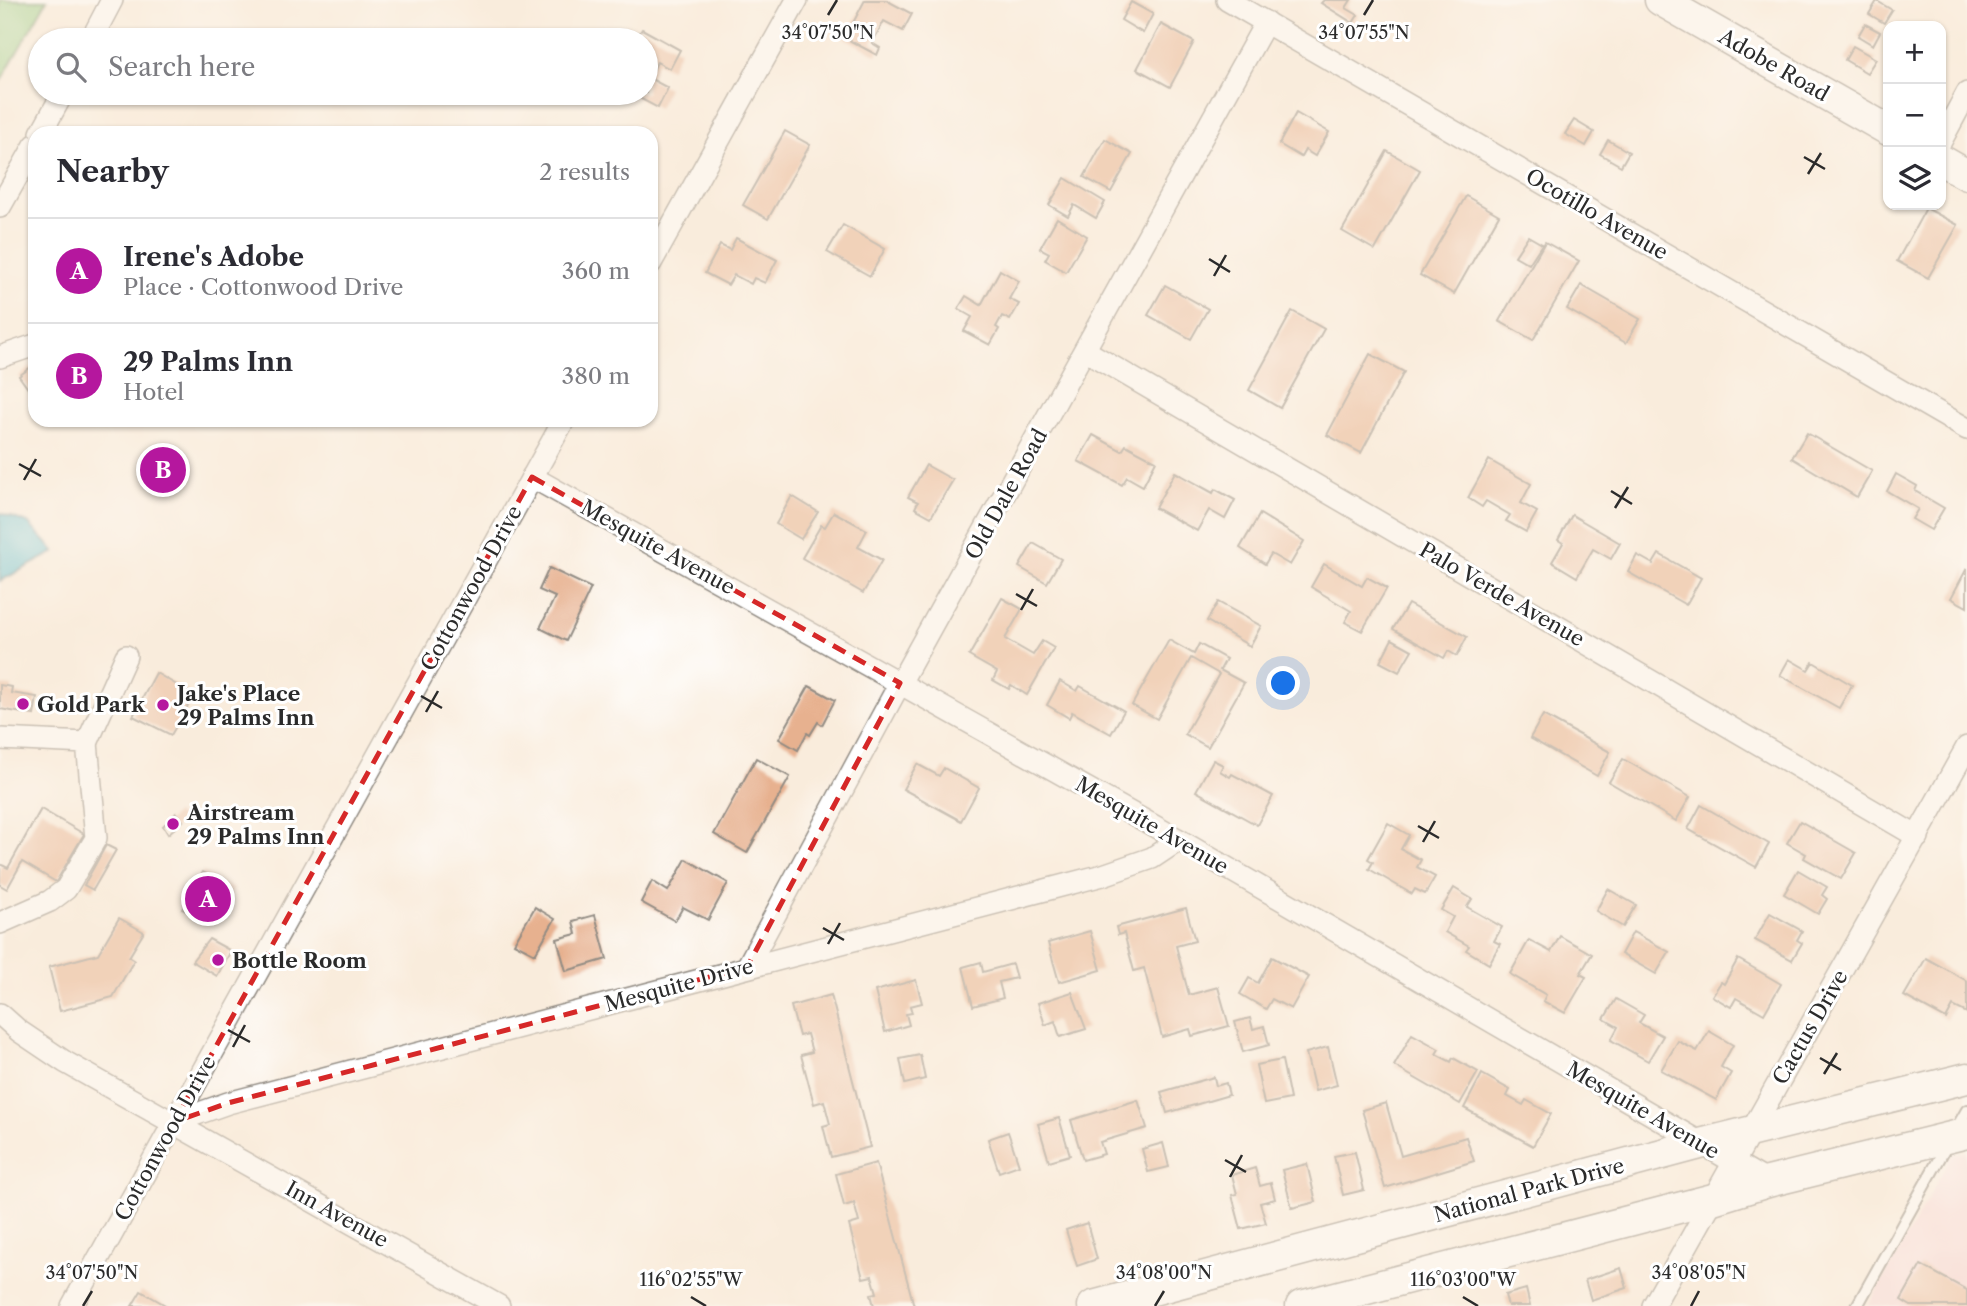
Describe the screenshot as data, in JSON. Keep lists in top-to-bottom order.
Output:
{
  "streets": {
    "street": [
      "Adobe Road",
      "Ocotillo Avenue",
      "Old Dale Road",
      "Mesquite Avenue",
      "Cottonwood Drive",
      "Palo Verde Avenue",
      "Mesquite Drive",
      "Cactus Drive",
      "National Park Drive",
      "Inn Avenue"
    ]
  },
  "crossings": [
    ["Ocotillo Avenue", "Old Dale Road"],
    ["Old Dale Road", "Mesquite Avenue"],
    ["Old Dale Road", "Palo Verde Avenue"],
    ["Old Dale Road", "Mesquite Drive"],
    ["Mesquite Avenue", "Cottonwood Drive"],
    ["Mesquite Avenue", "Mesquite Drive"],
    ["Mesquite Avenue", "Cactus Drive"],
    ["Mesquite Avenue", "National Park Drive"],
    ["Cottonwood Drive", "Mesquite Drive"],
    ["Cottonwood Drive", "Inn Avenue"],
    ["Palo Verde Avenue", "Cactus Drive"],
    ["Mesquite Drive", "Inn Avenue"],
    ["Cactus Drive", "National Park Drive"]
  ],
  "places": [
    "Gold Park",
    "Jake's Place 29 Palms Inn",
    "Airstream 29 Palms Inn",
    "Bottle Room"
  ],
  "page": {
    "map_buttons": ["+", "−"],
    "search": "Search here",
    "heading": ["Nearby", "2 results"],
    "list": [
      {
        "mark": "A",
        "name": "Irene's Adobe",
        "note": "Place · Cottonwood Drive",
        "value": "360 m"
      },
      {
        "mark": "B",
        "name": "29 Palms Inn",
        "note": "Hotel",
        "value": "380 m"
      }
    ],
    "pins": ["B", "A"]
  },
  "coordinates": [
    "34°07'50\"N",
    "34°07'55\"N",
    "34°08'00\"N",
    "34°08'05\"N",
    "116°02'55\"W",
    "116°03'00\"W"
  ]
}
